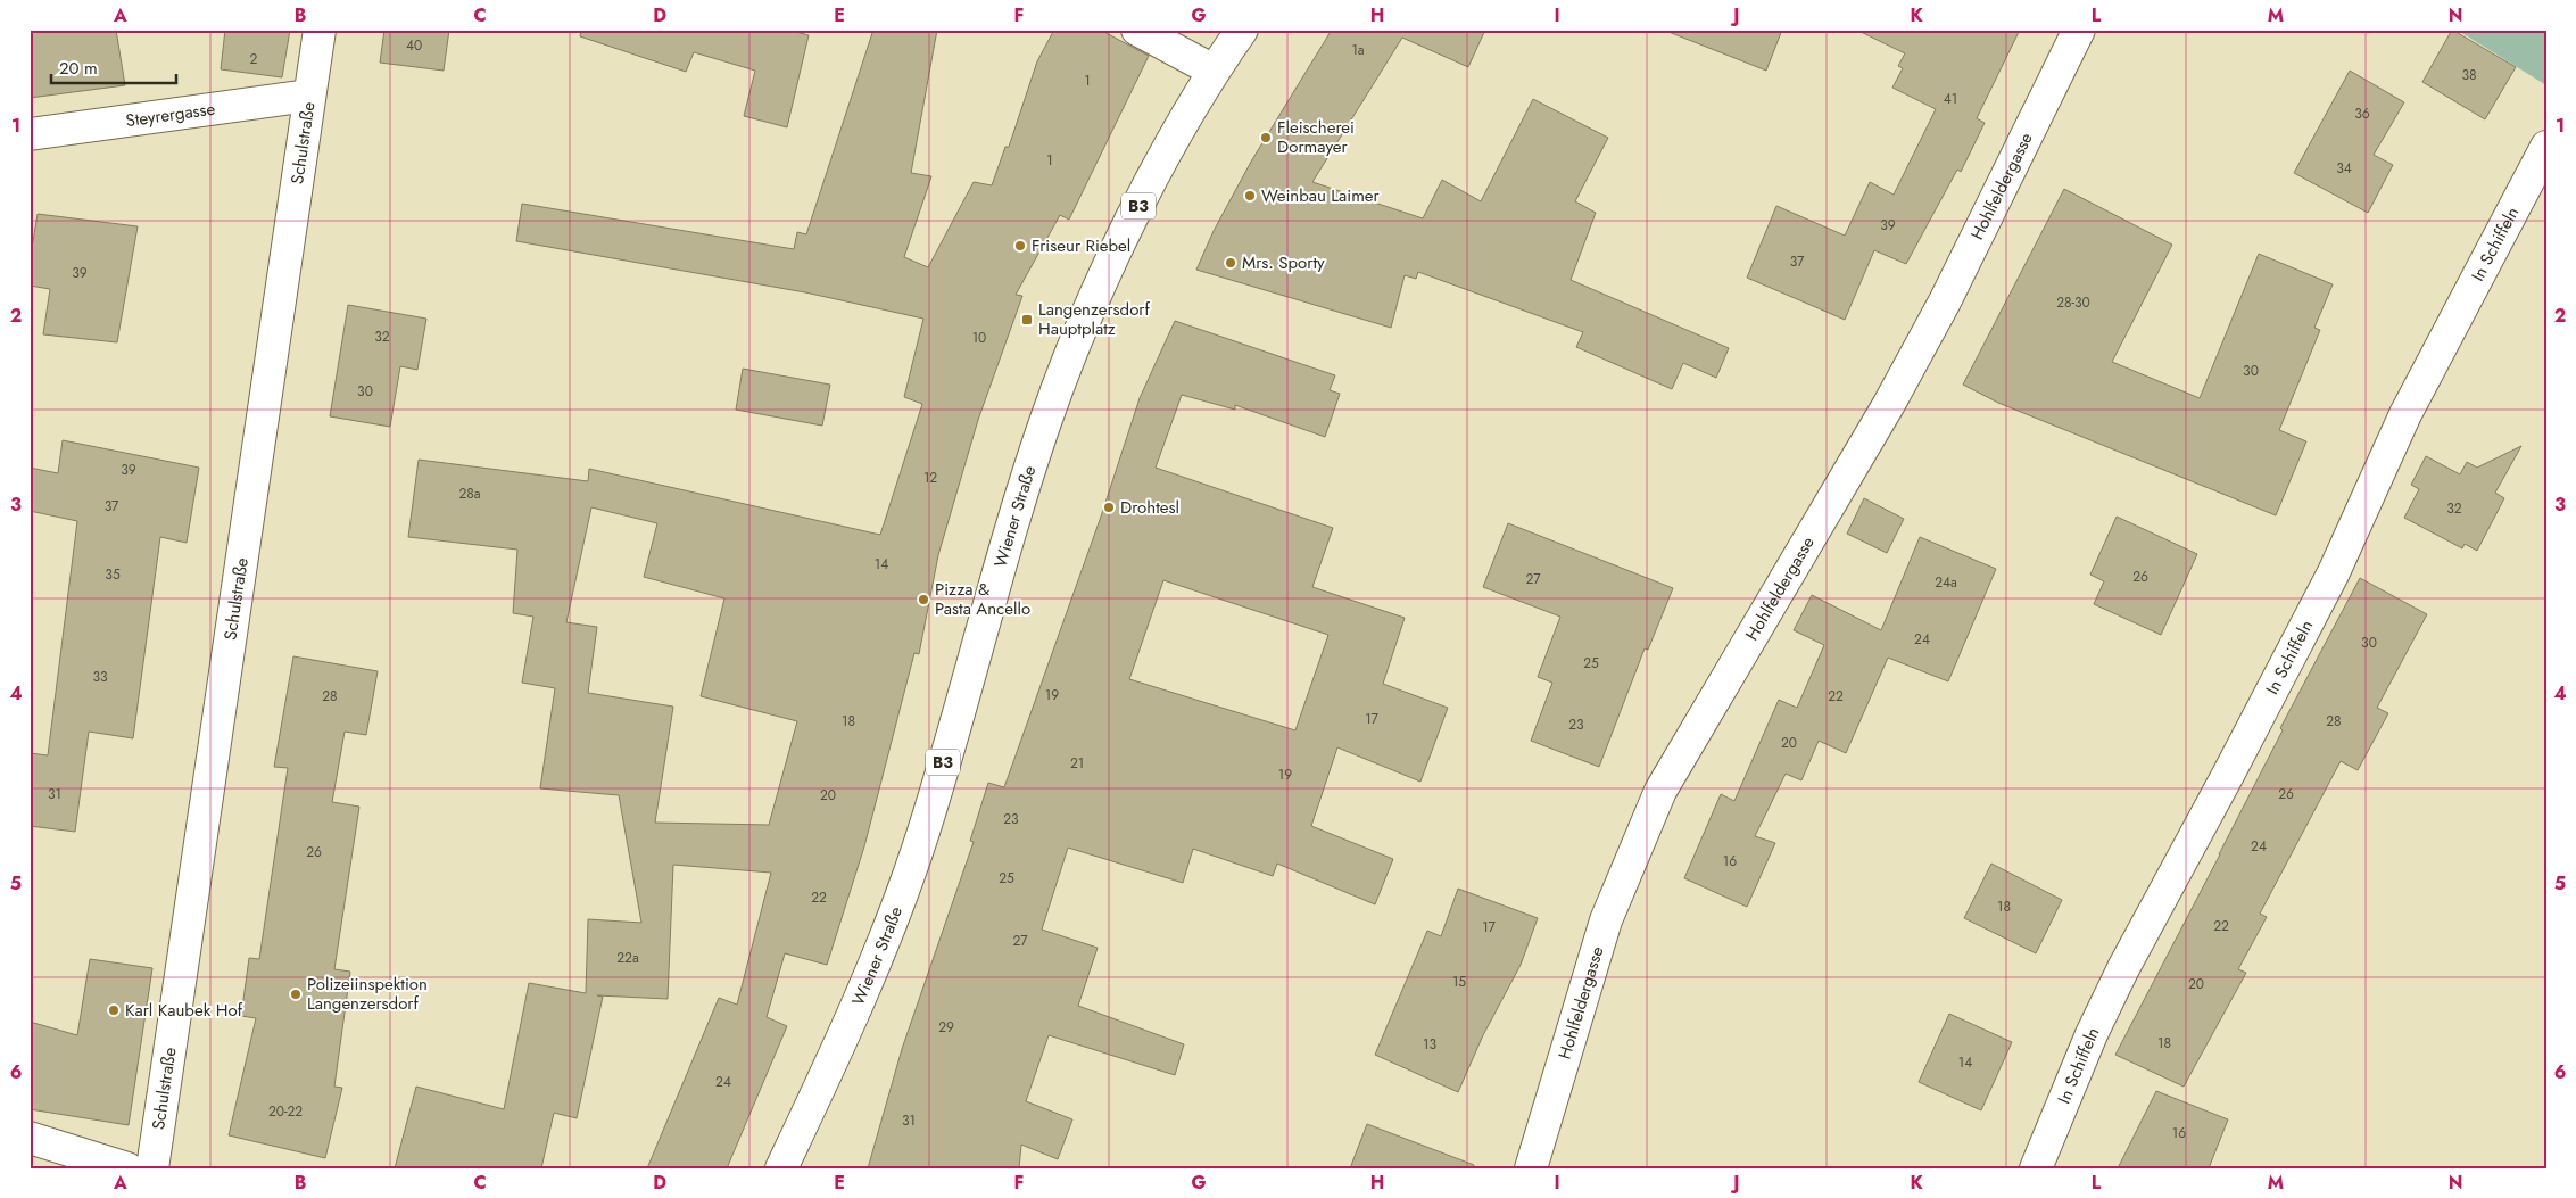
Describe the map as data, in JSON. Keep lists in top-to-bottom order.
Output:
{
  "streets": {
    "street": [
      "Steyrergasse",
      "Schulstraße",
      "Hohlfeldergasse",
      "B3",
      "In Schiffeln",
      "Wiener Straße"
    ]
  },
  "crossings": [
    ["Steyrergasse", "Schulstraße"],
    ["B3", "Wiener Straße"]
  ],
  "places": {
    "other": [
      "Fleischerei Dormayer",
      "Weinbau Laimer",
      "Friseur Riebel",
      "Mrs. Sporty",
      "Drohtesl",
      "Pizza & Pasta Ancello",
      "Polizeiinspektion Langenzersdorf",
      "Karl Kaubek Hof"
    ],
    "transit": ["Langenzersdorf Hauptplatz"]
  },
  "house_numbers": [
    "40",
    "1a",
    "2",
    "38",
    "1",
    "41",
    "36",
    "1",
    "34",
    "39",
    "37",
    "39",
    "28-30",
    "32",
    "10",
    "30",
    "30",
    "39",
    "12",
    "28a",
    "37",
    "32",
    "14",
    "35",
    "26",
    "27",
    "24a",
    "24",
    "30",
    "25",
    "33",
    "19",
    "28",
    "22",
    "17",
    "18",
    "28",
    "23",
    "20",
    "21",
    "19",
    "31",
    "26",
    "20",
    "23",
    "24",
    "26",
    "16",
    "25",
    "22",
    "18",
    "22",
    "17",
    "27",
    "22a",
    "15",
    "20",
    "29",
    "18",
    "13",
    "14",
    "24",
    "20-22",
    "31",
    "16"
  ],
  "scale_bar": "20 m",
  "grid": {
    "columns": [
      "A",
      "B",
      "C",
      "D",
      "E",
      "F",
      "G",
      "H",
      "I",
      "J",
      "K",
      "L",
      "M",
      "N"
    ],
    "rows": [
      "1",
      "2",
      "3",
      "4",
      "5",
      "6"
    ]
  }
}
